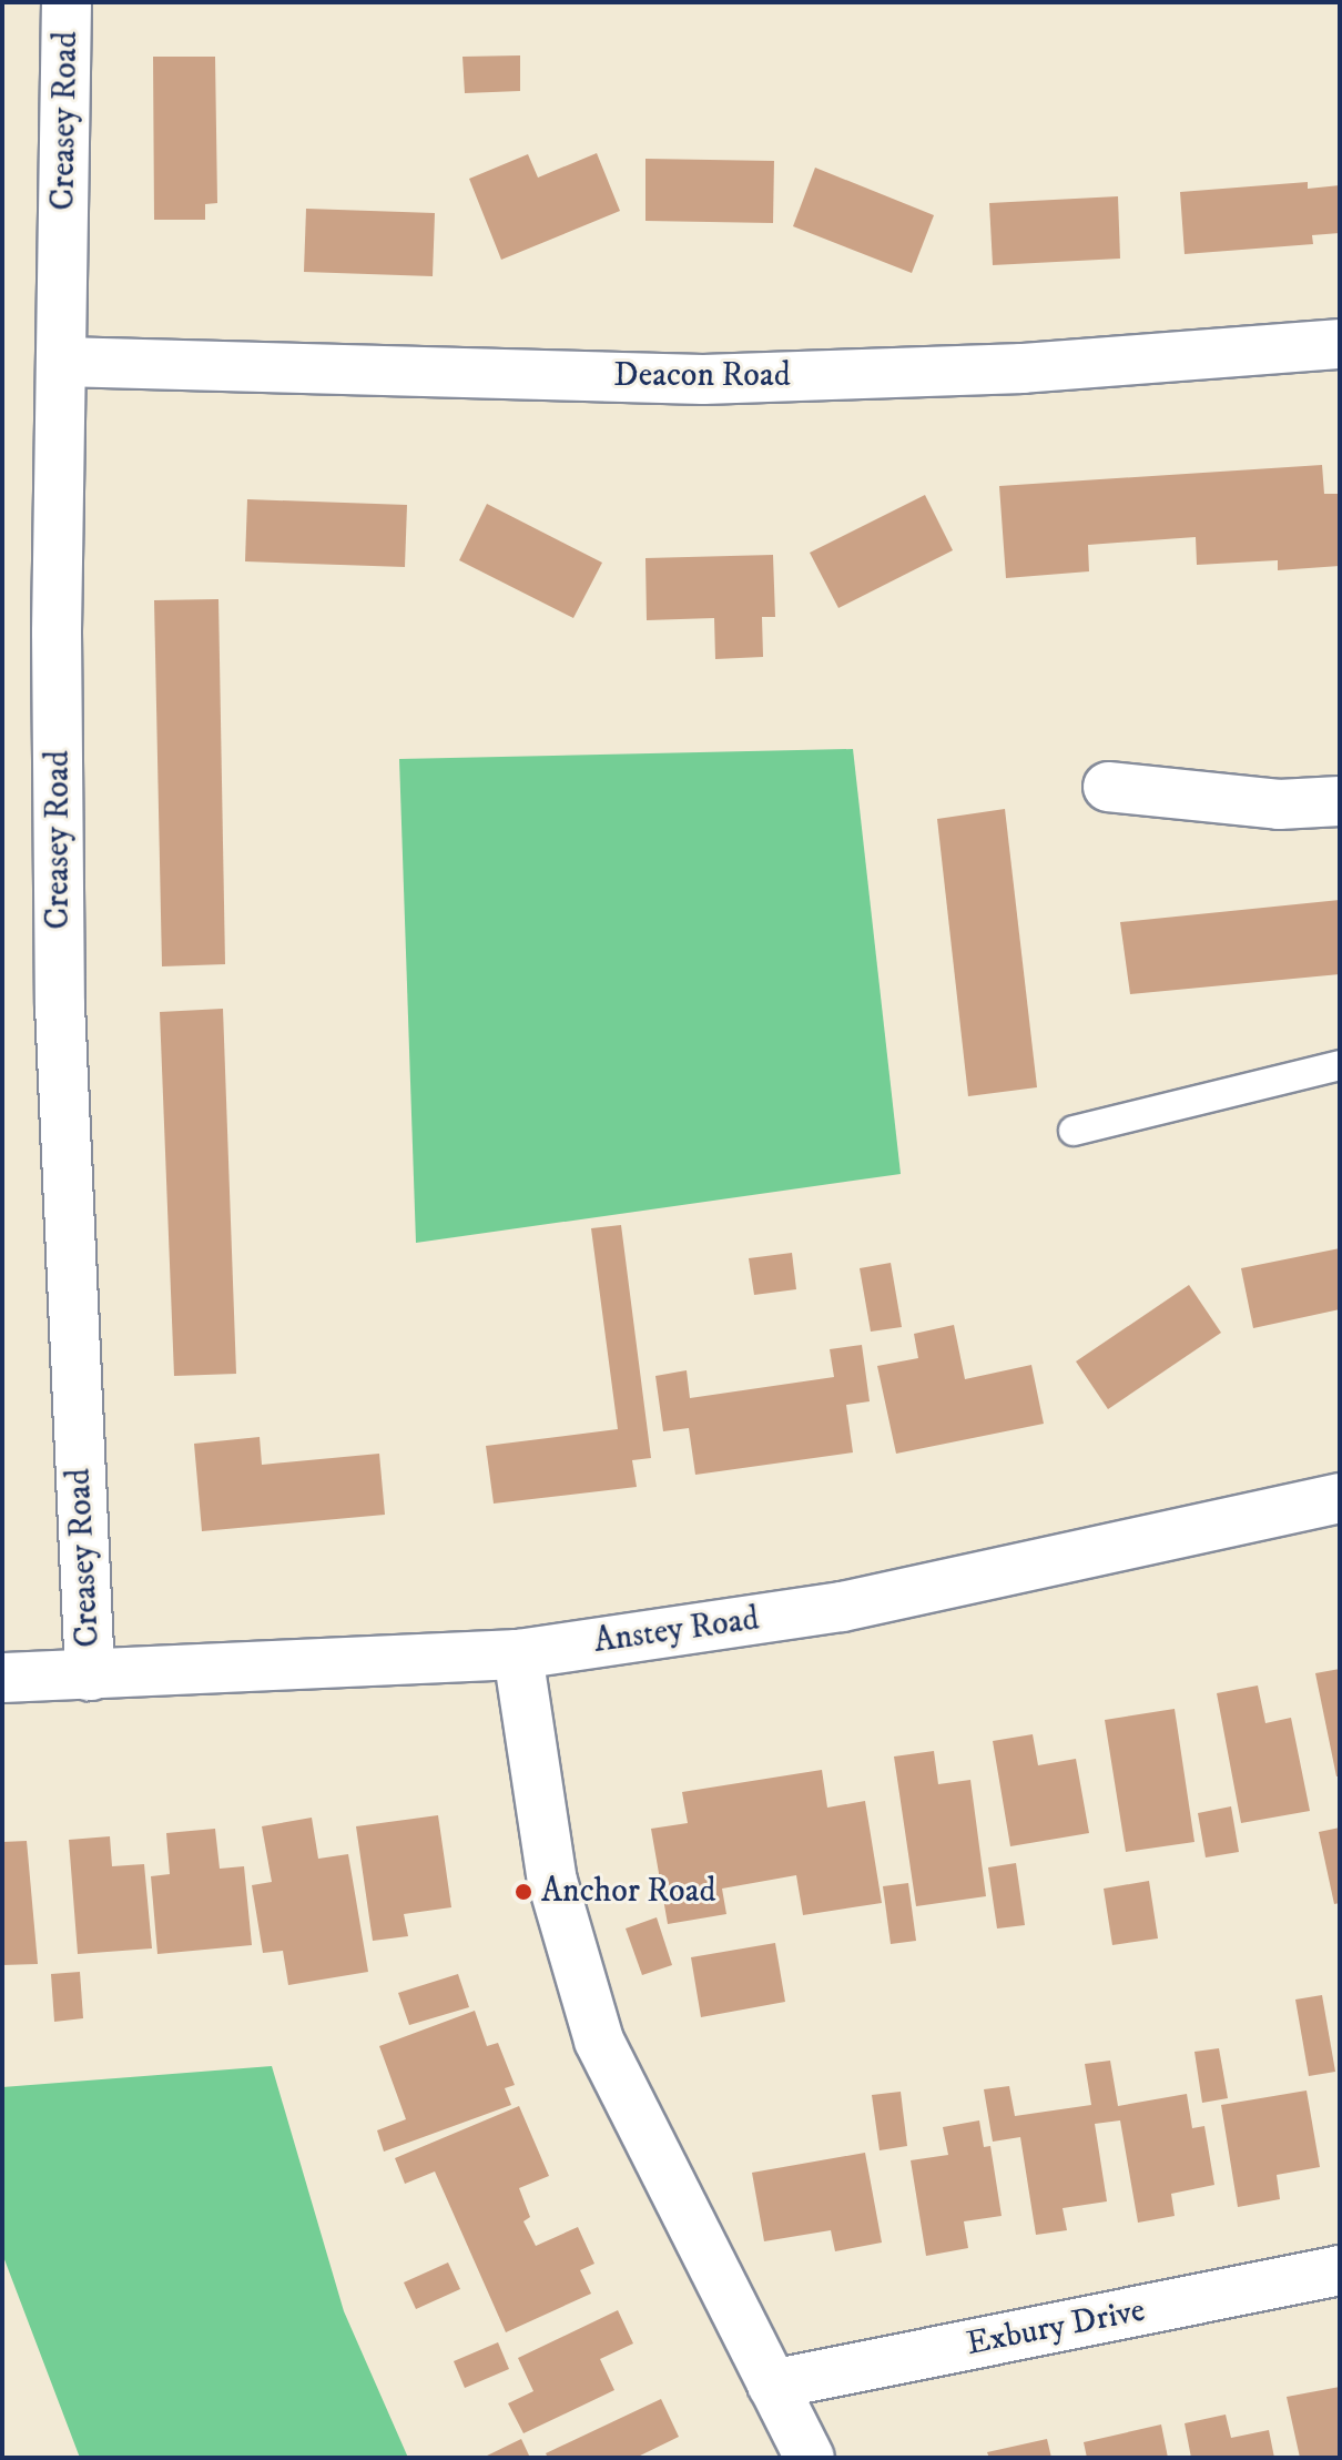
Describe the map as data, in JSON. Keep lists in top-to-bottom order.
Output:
{
  "streets": {
    "street": [
      "Creasey Road",
      "Deacon Road",
      "Anstey Road",
      "Exbury Drive"
    ]
  },
  "crossings": [
    ["Creasey Road", "Deacon Road"],
    ["Creasey Road", "Anstey Road"]
  ],
  "places": ["Anchor Road"]
}
